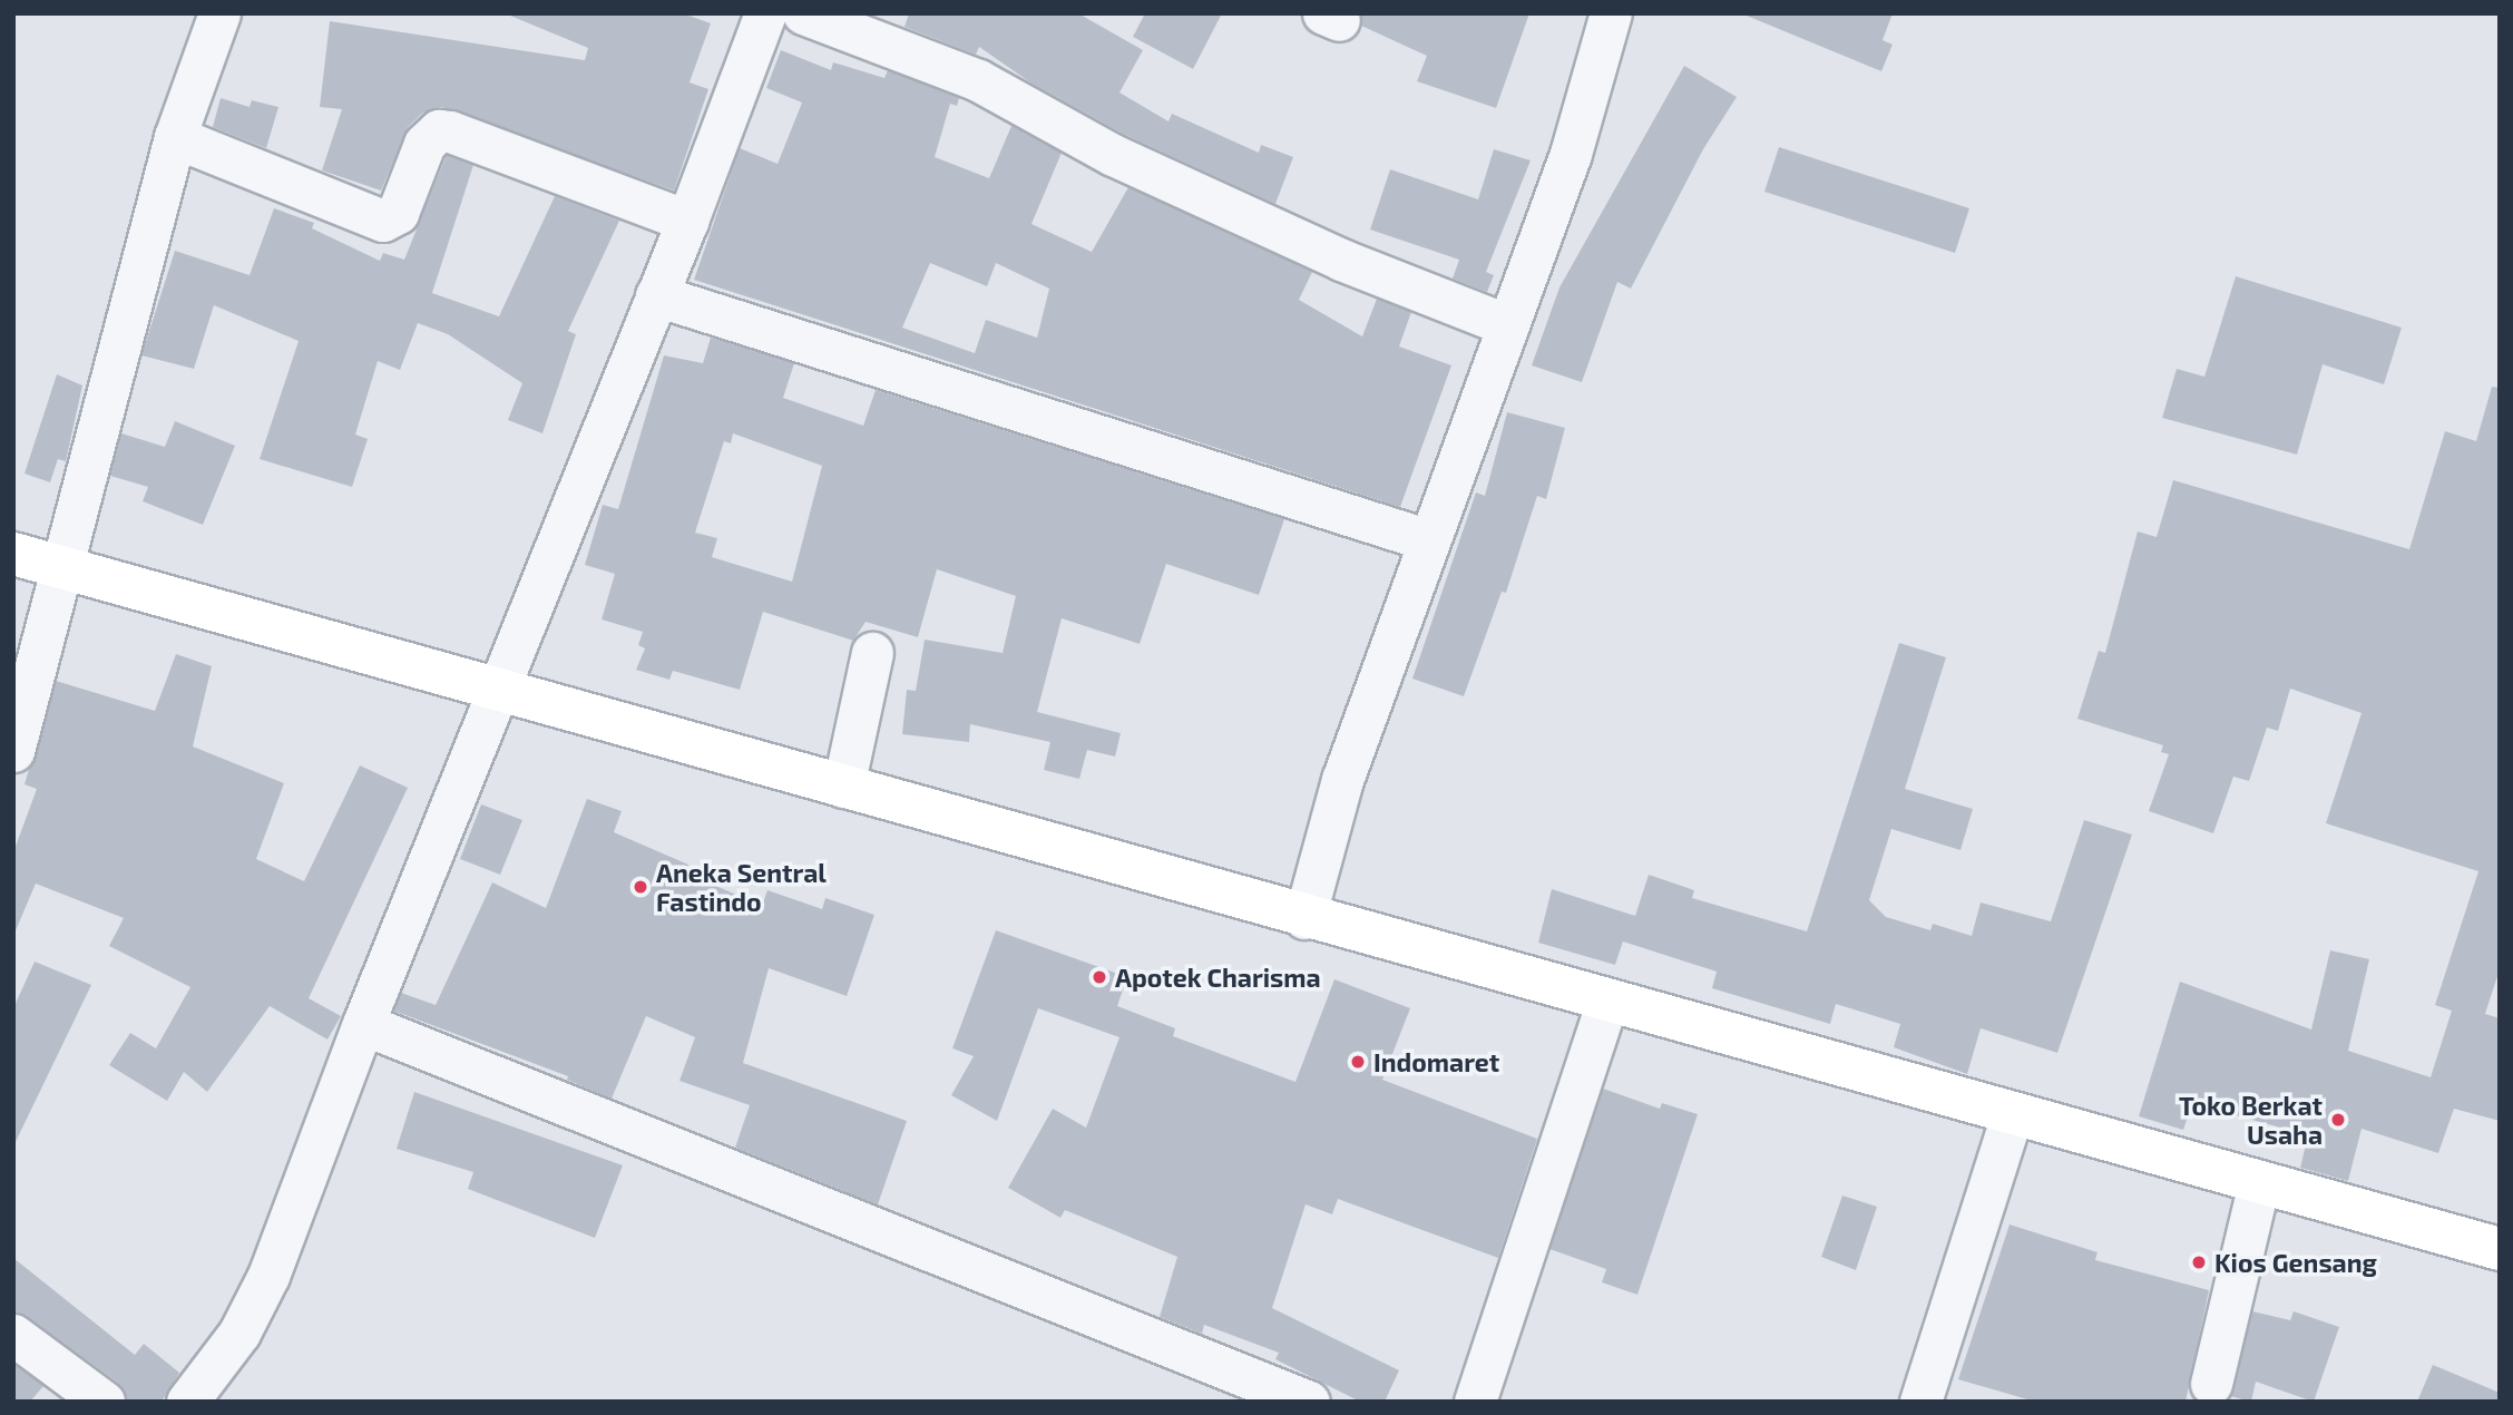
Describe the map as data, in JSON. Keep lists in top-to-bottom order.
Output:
{
  "places": [
    "Aneka Sentral Fastindo",
    "Apotek Charisma",
    "Indomaret",
    "Toko Berkat Usaha",
    "Kios Gensang"
  ]
}
